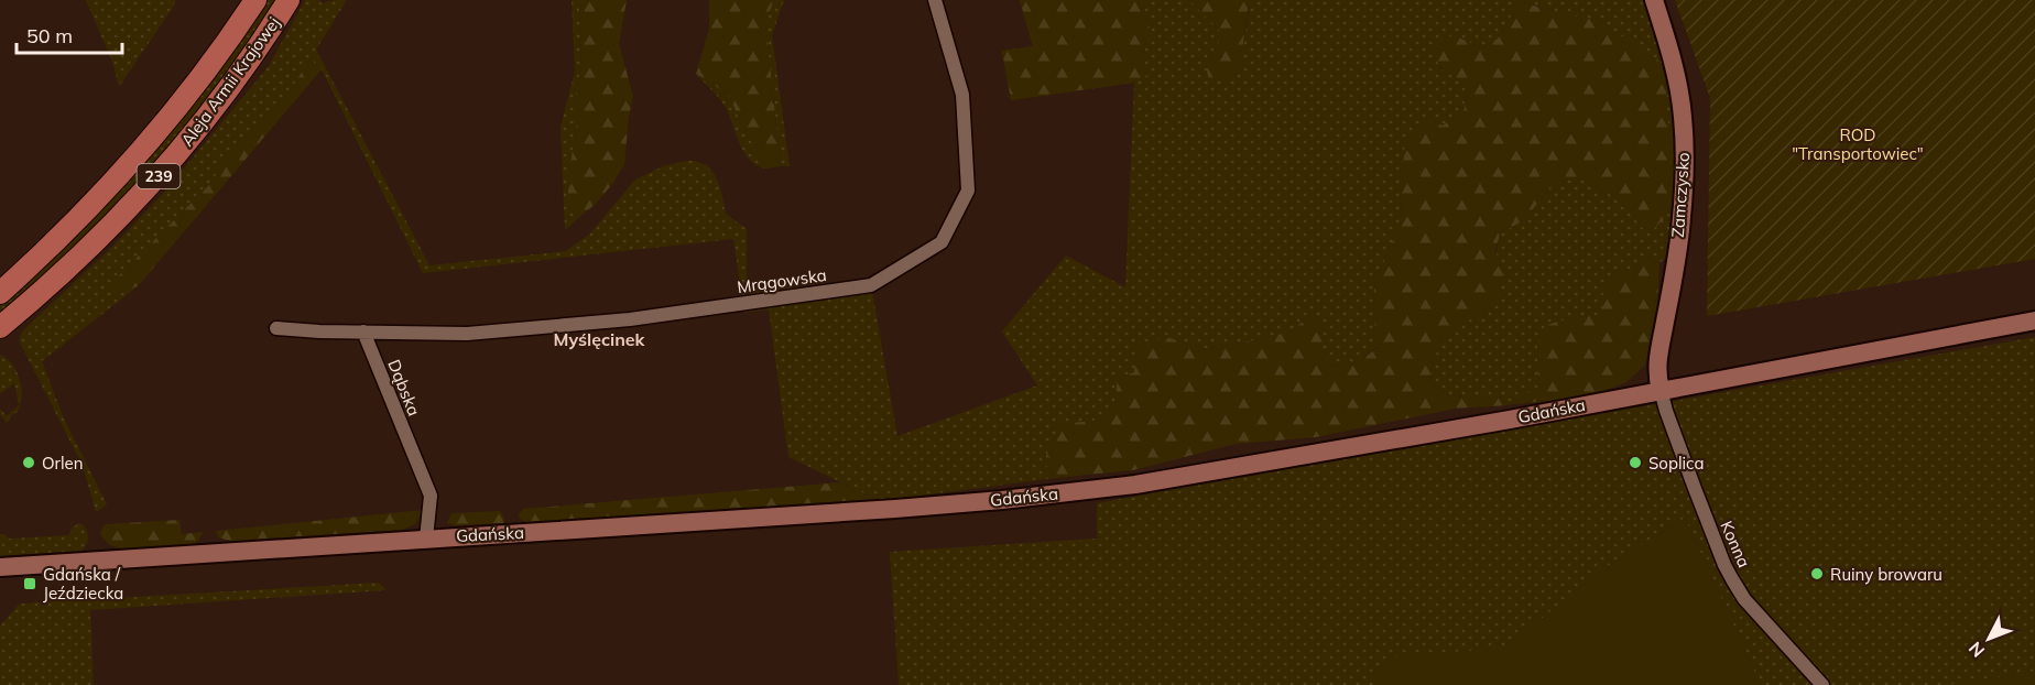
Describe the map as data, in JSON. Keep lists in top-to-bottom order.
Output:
{
  "streets": {
    "main road": [
      "Aleja Armii Krajowej",
      "239",
      "Zamczysko",
      "Gdańska"
    ],
    "street": ["Mrągowska", "Dąbska", "Konna"]
  },
  "crossings": [
    ["Zamczysko", "Gdańska"],
    ["Zamczysko", "Konna"],
    ["Mrągowska", "Dąbska"],
    ["Dąbska", "Gdańska"],
    ["Gdańska", "Konna"]
  ],
  "districts": ["Myślęcinek"],
  "parks": ["ROD \"Transportowiec\""],
  "places": {
    "other": ["Orlen", "Soplica", "Ruiny browaru"],
    "transit": ["Gdańska / Jeździecka"]
  },
  "scale_bar": "50 m",
  "north": "bottom left"
}
